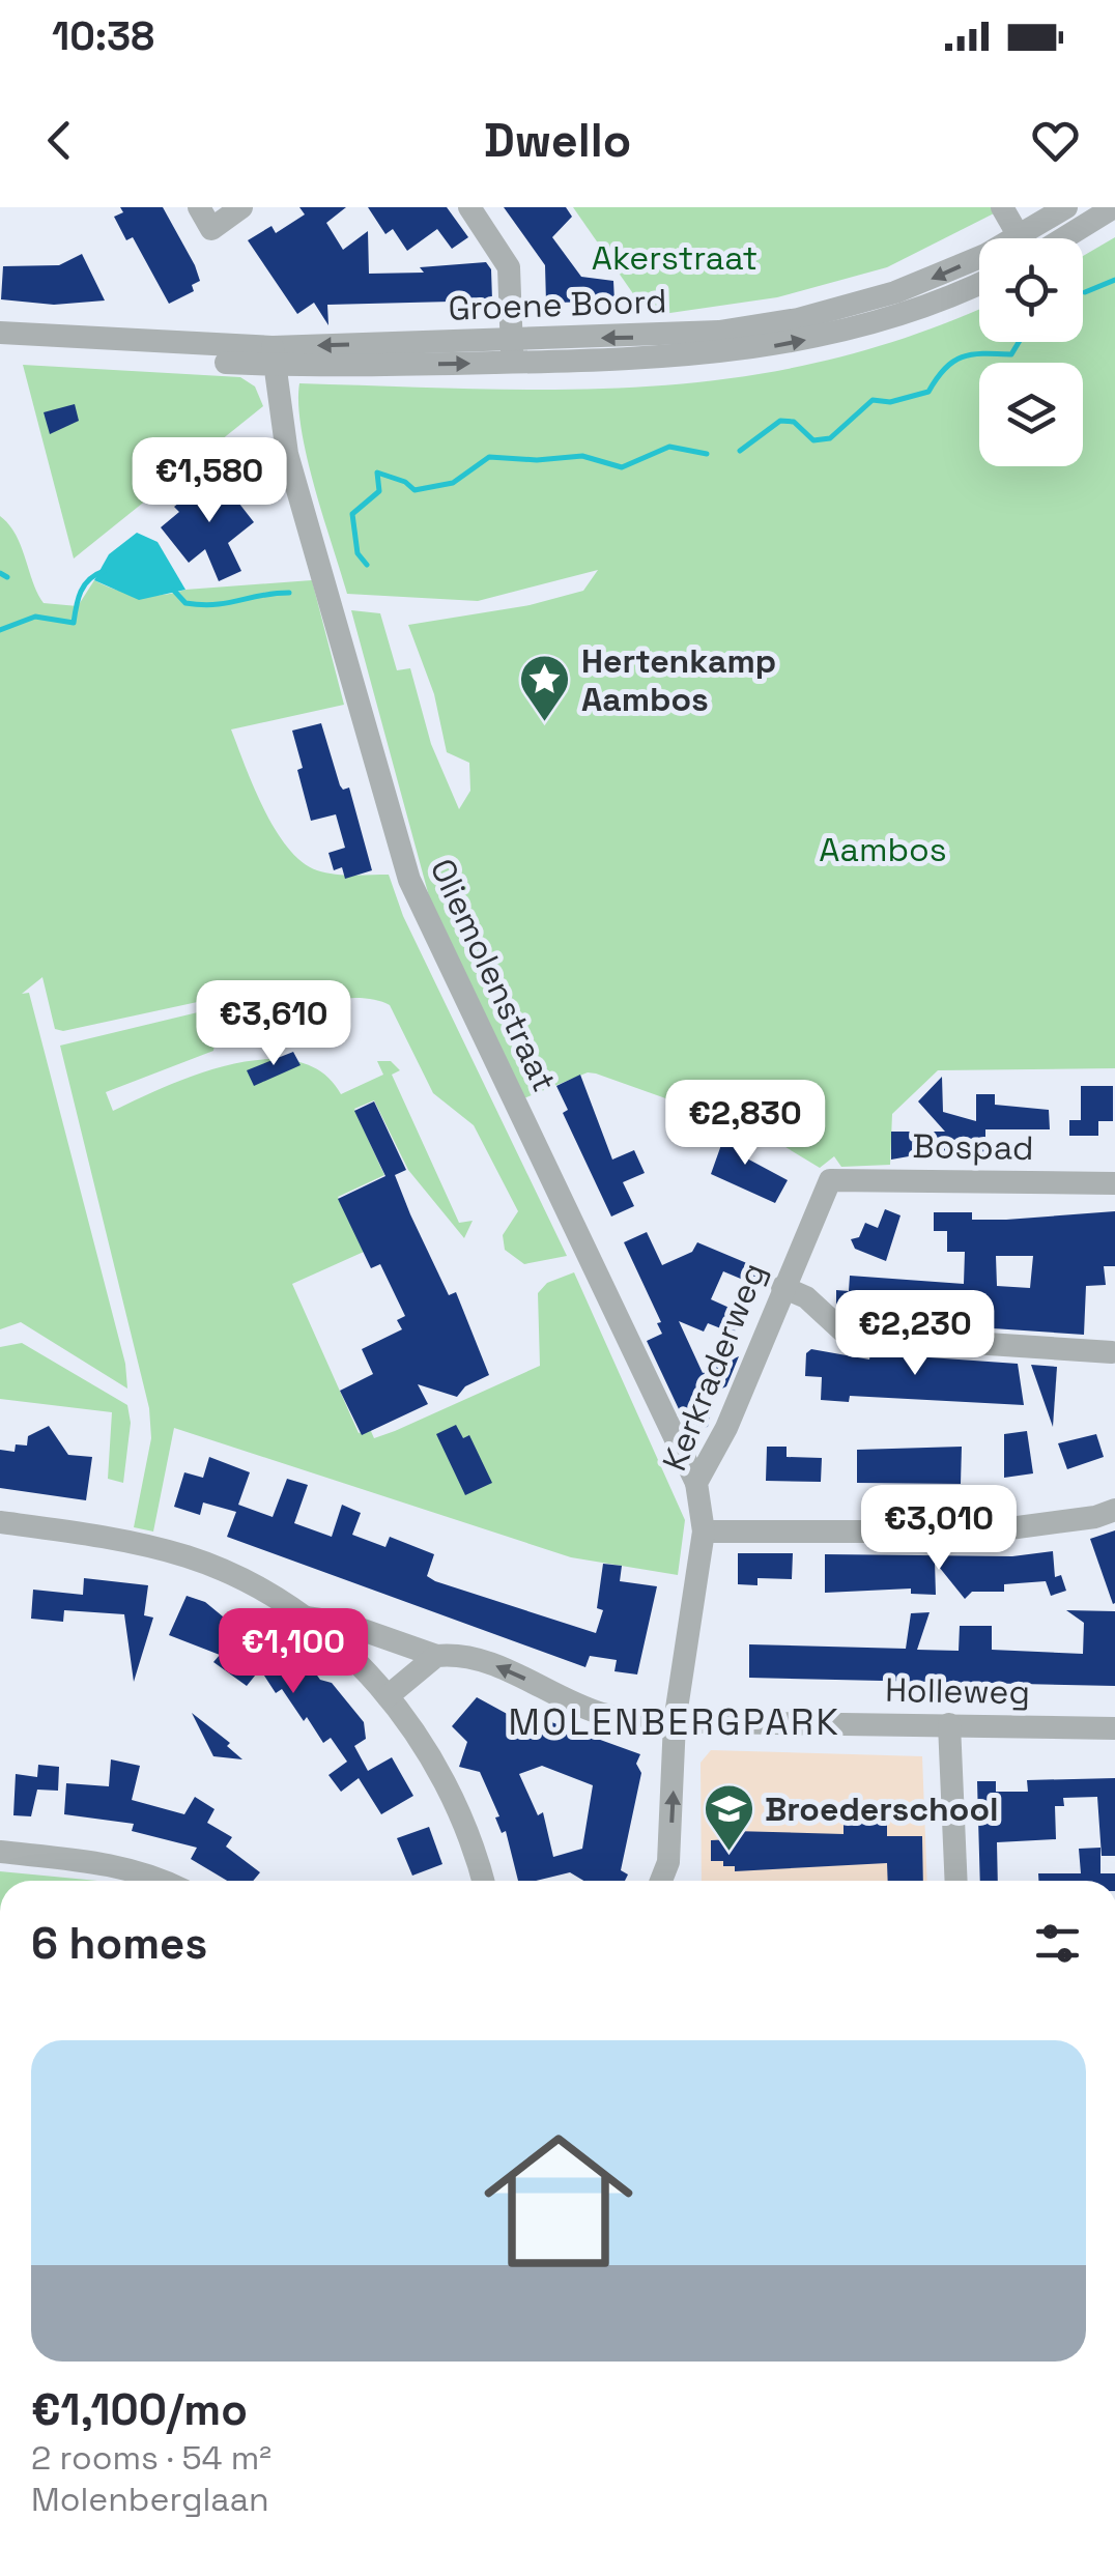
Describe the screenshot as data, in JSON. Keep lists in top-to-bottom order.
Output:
{
  "streets": {
    "street": [
      "Groene Boord",
      "Oliemolenstraat",
      "Bospad",
      "Kerkraderweg",
      "Holleweg"
    ]
  },
  "crossings": [
    ["Groene Boord", "Oliemolenstraat"],
    ["Oliemolenstraat", "Kerkraderweg"],
    ["Bospad", "Kerkraderweg"],
    ["Kerkraderweg", "Holleweg"]
  ],
  "districts": ["MOLENBERGPARK"],
  "parks": ["Akerstraat", "Aambos"],
  "places": {
    "place": ["Hertenkamp Aambos"],
    "school or university": ["Broederschool"]
  },
  "page": {
    "status": "10:38",
    "header": "Dwello",
    "price": [
      "€1,580",
      "€3,610",
      "€2,830",
      "€2,230",
      "€3,010",
      "€1,100"
    ],
    "heading": "6 homes",
    "list": [
      {
        "name": "€1,100/mo",
        "note": "2 rooms · 54 m² · Molenberglaan"
      }
    ]
  }
}
